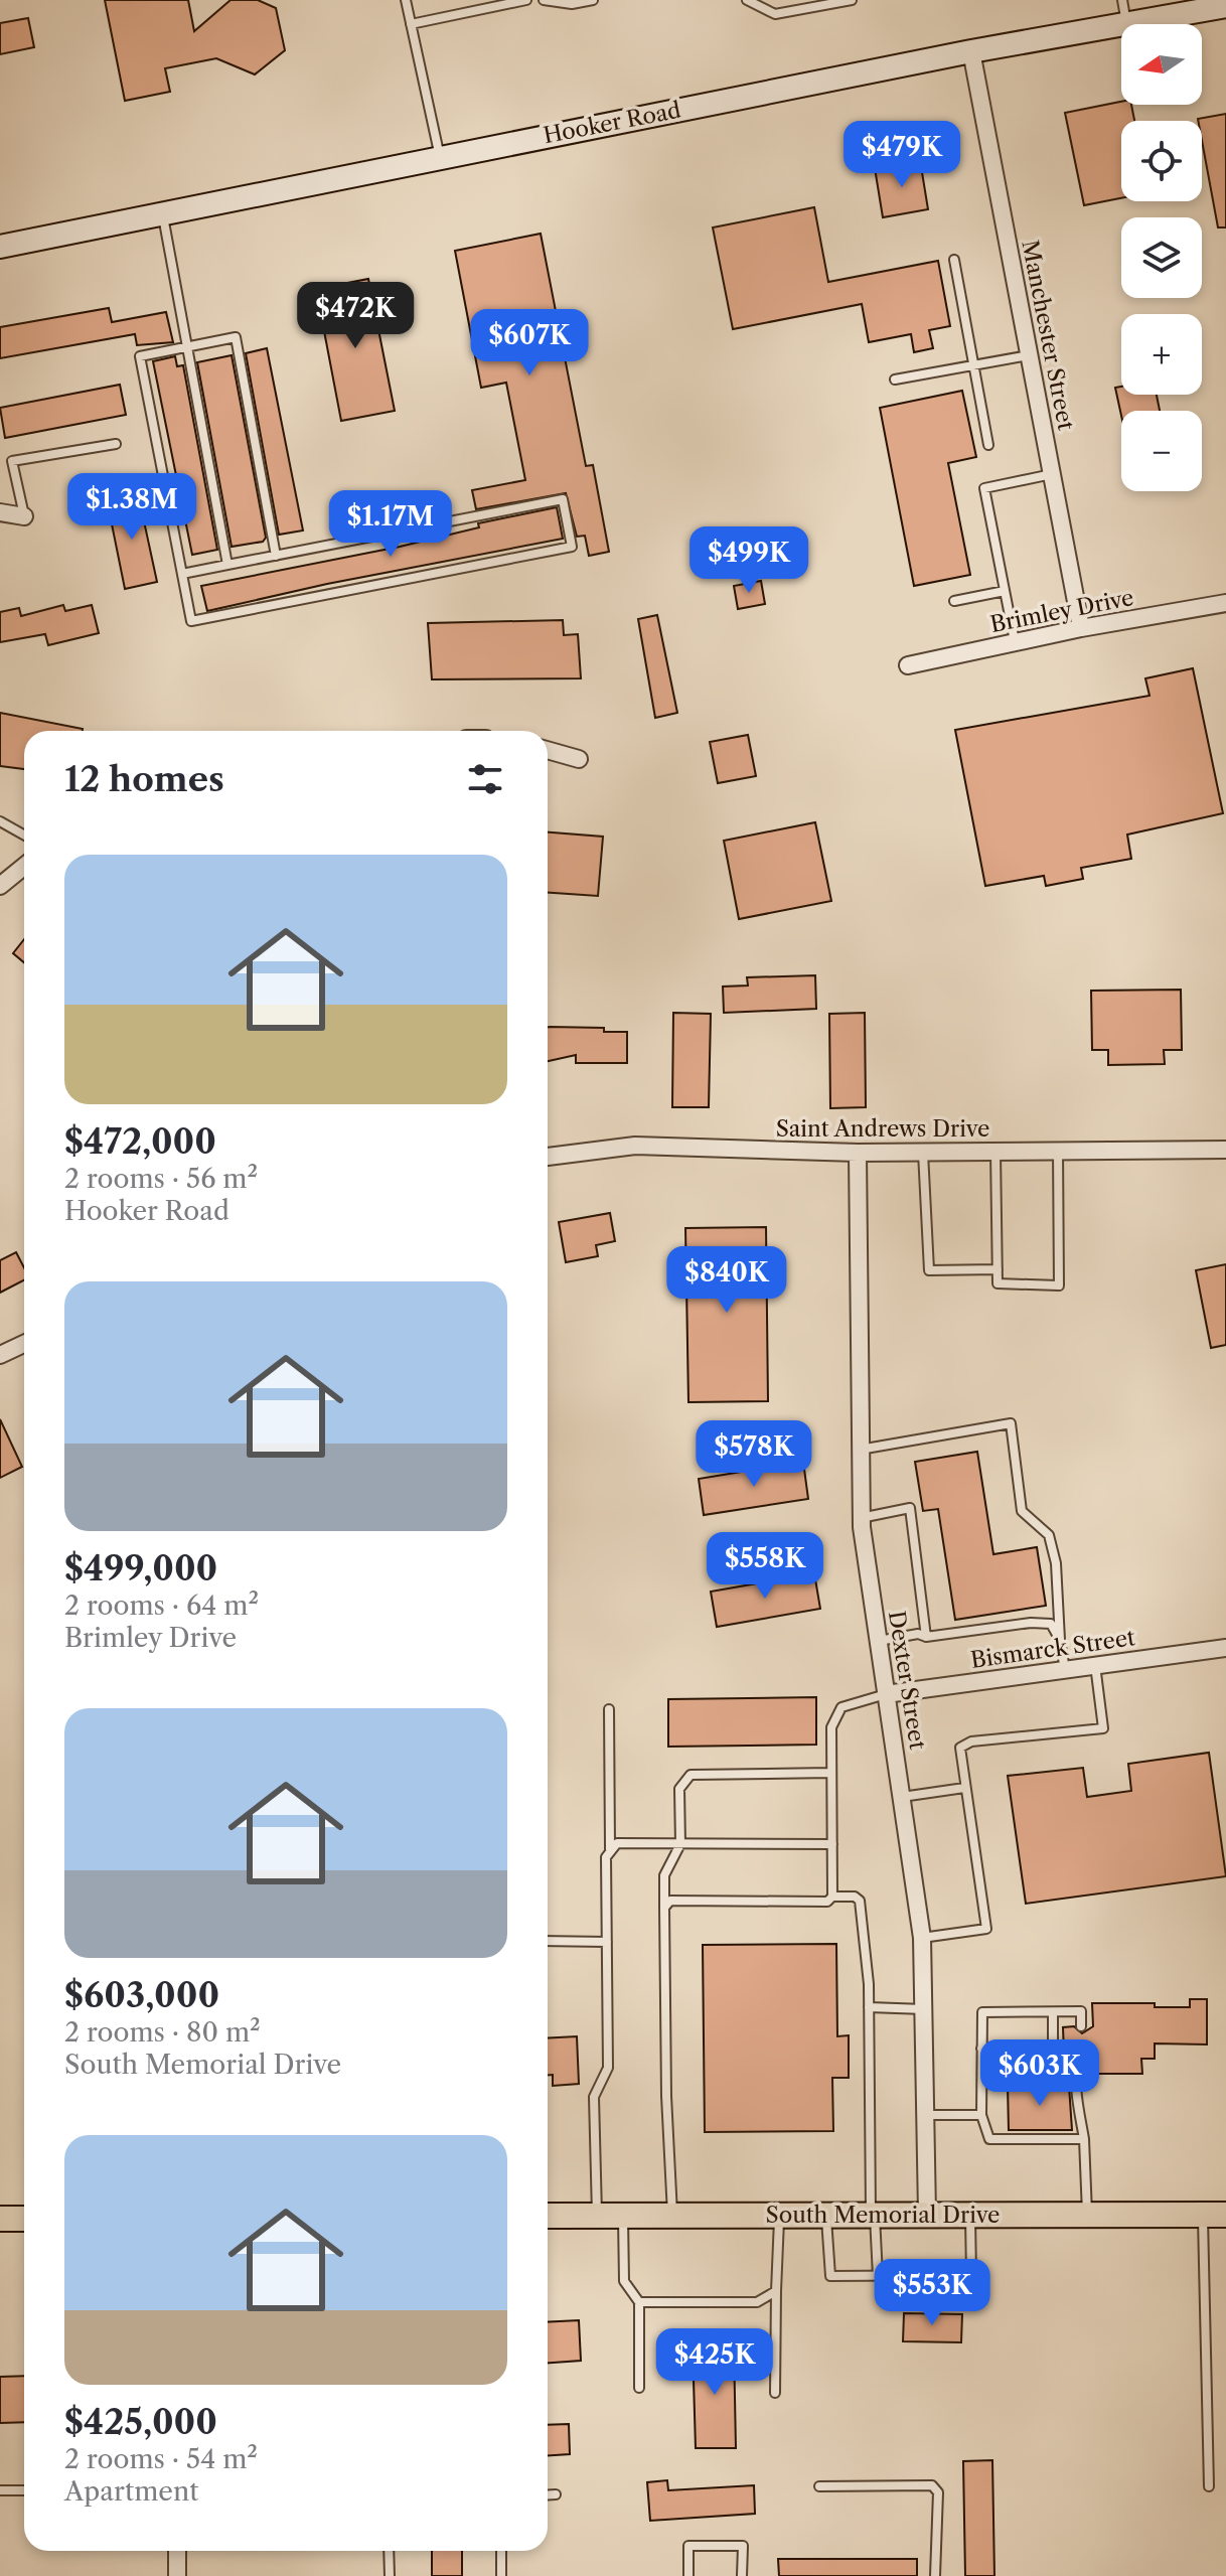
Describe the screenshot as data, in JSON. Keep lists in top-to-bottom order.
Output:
{
  "streets": {
    "main road": ["Hooker Road", "South Memorial Drive"],
    "street": [
      "Manchester Street",
      "Brimley Drive",
      "Saint Andrews Drive",
      "Bismarck Street",
      "Dexter Street"
    ]
  },
  "crossings": [
    ["Hooker Road", "Manchester Street"],
    ["Manchester Street", "Brimley Drive"],
    ["Saint Andrews Drive", "Dexter Street"],
    ["Bismarck Street", "Dexter Street"],
    ["Dexter Street", "South Memorial Drive"]
  ],
  "north": "left",
  "page": {
    "map_buttons": ["+", "−"],
    "price": [
      "$479K",
      "$472K",
      "$607K",
      "$1.38M",
      "$1.17M",
      "$499K",
      "$840K",
      "$578K",
      "$558K",
      "$603K",
      "$553K",
      "$425K"
    ],
    "heading": "12 homes",
    "list": [
      {
        "name": "$472,000",
        "note": "2 rooms · 56 m² · Hooker Road"
      },
      {
        "name": "$499,000",
        "note": "2 rooms · 64 m² · Brimley Drive"
      },
      {
        "name": "$603,000",
        "note": "2 rooms · 80 m² · South Memorial Drive"
      },
      {
        "name": "$425,000",
        "note": "2 rooms · 54 m² · Apartment"
      }
    ]
  }
}
